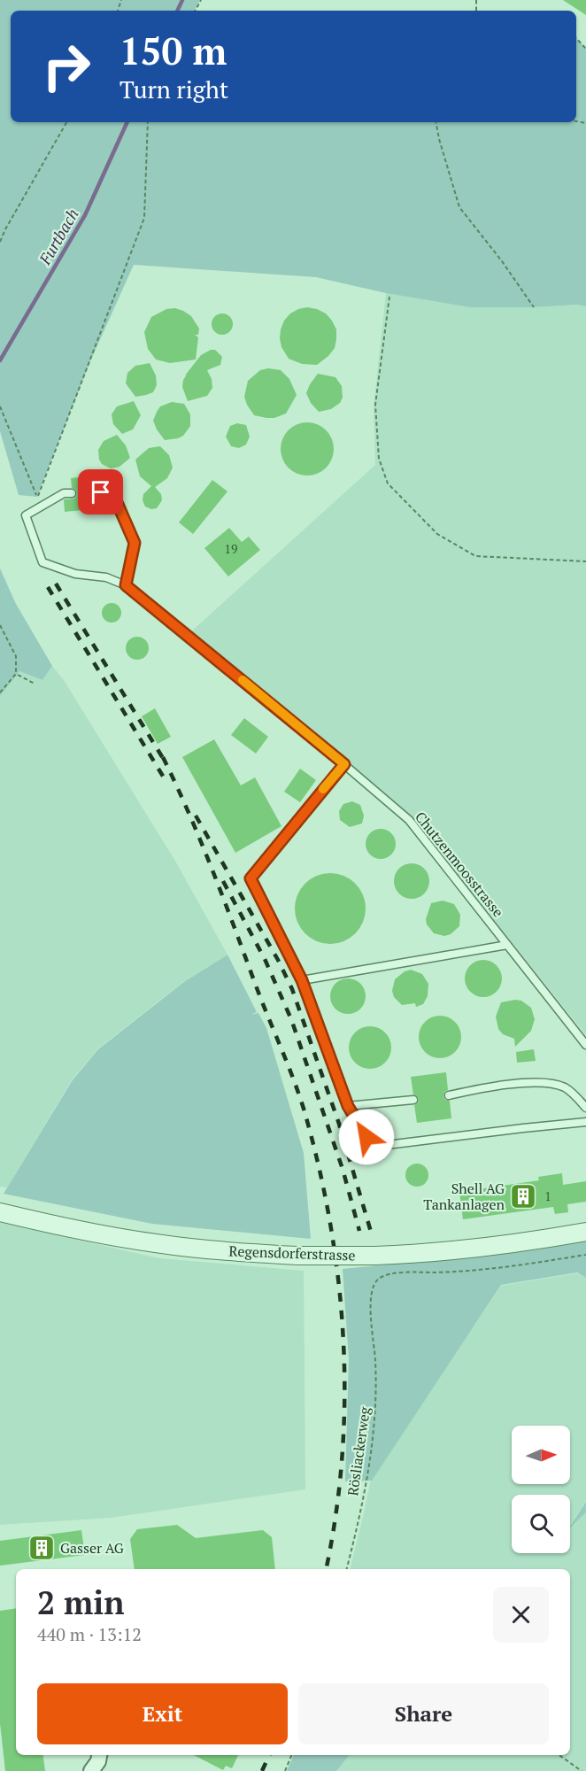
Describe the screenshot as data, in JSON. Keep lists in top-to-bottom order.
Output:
{
  "streets": {
    "street": ["Regensdorferstrasse"],
    "lane": ["Chutzenmoosstrasse"],
    "path": ["Rösliackerweg"]
  },
  "water": ["Furtbach"],
  "places": {
    "building": ["Shell AG Tankanlagen", "Gasser AG"]
  },
  "house_numbers": ["19", "1"],
  "north": "right",
  "page": {
    "turn": ["150 m", "Turn right"],
    "heading": ["2 min", "440 m · 13:12"],
    "buttons": ["Exit", "Share"]
  }
}
